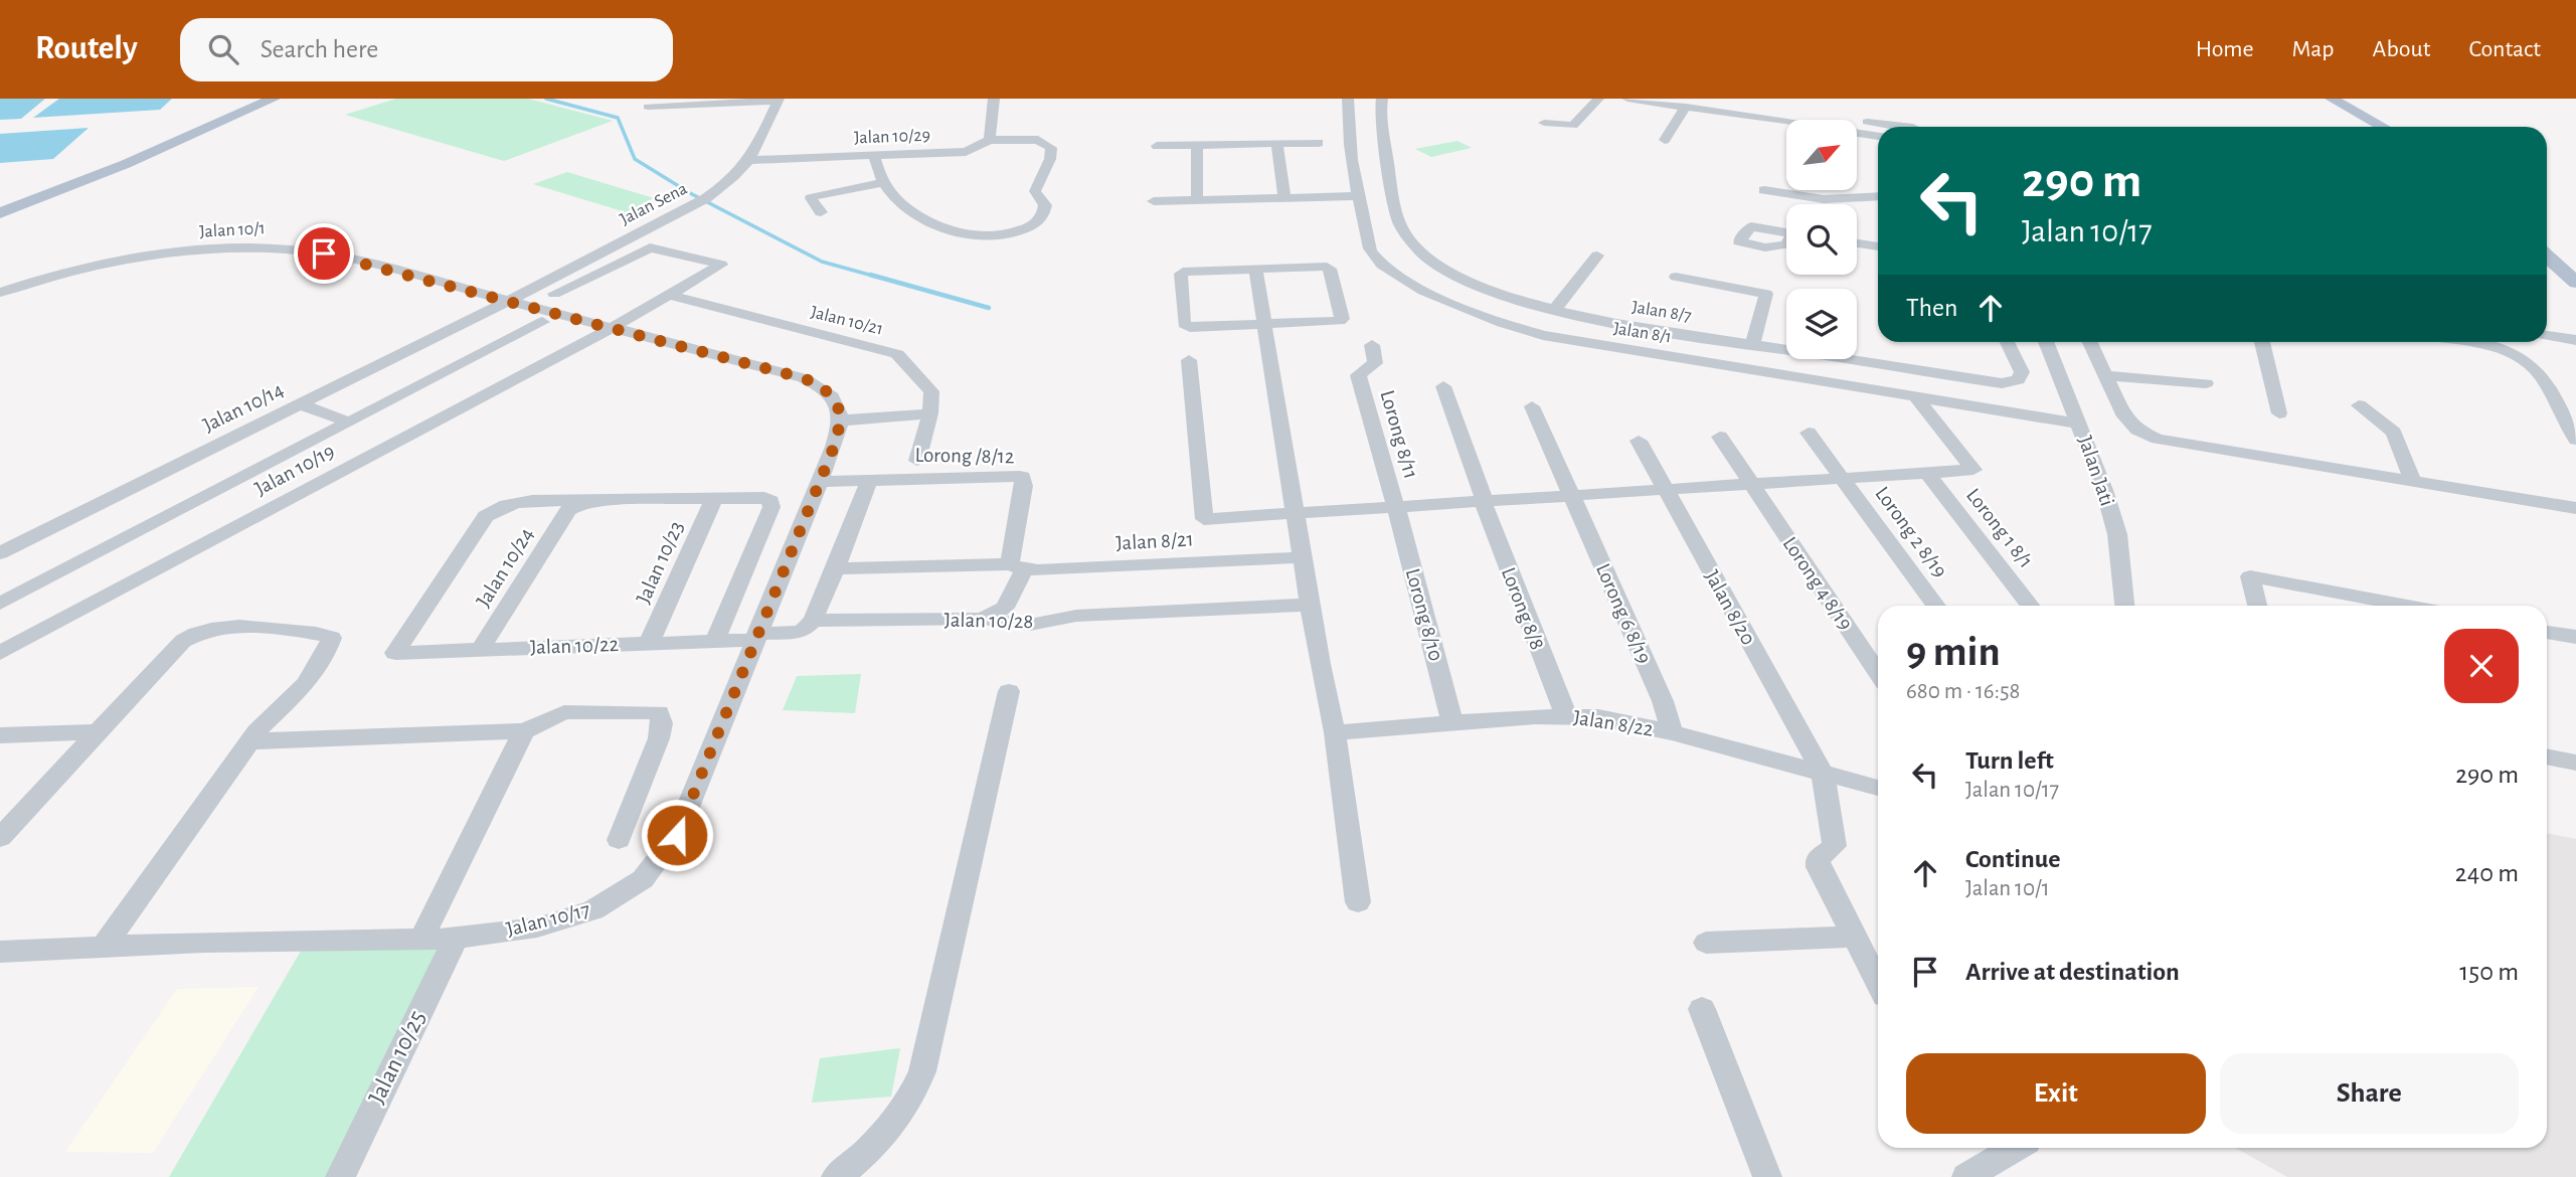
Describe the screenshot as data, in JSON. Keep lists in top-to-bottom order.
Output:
{
  "streets": {
    "street": [
      "Jalan 10/29",
      "Jalan Sena",
      "Jalan 10/1",
      "Jalan 8/7",
      "Jalan 10/21",
      "Jalan 8/1",
      "Jalan 10/14",
      "Lorong 8/11",
      "Lorong /8/12",
      "Jalan 10/19",
      "Jalan Jati",
      "Lorong 1 8/1",
      "Lorong 2 8/19",
      "Jalan 8/21",
      "Jalan 10/23",
      "Jalan 10/24",
      "Lorong 4 8/19",
      "Jalan 8/20",
      "Lorong 8/8",
      "Lorong 6 8/19",
      "Lorong 8/10",
      "Jalan 10/28",
      "Jalan 10/22",
      "Jalan 8/22",
      "Jalan 10/17",
      "Jalan 10/25"
    ]
  },
  "crossings": [
    ["Jalan 10/29", "Jalan Sena"],
    ["Jalan Sena", "Jalan 10/1"],
    ["Jalan Sena", "Jalan 10/14"],
    ["Jalan 10/1", "Jalan 10/14"],
    ["Jalan 10/21", "Jalan 10/19"],
    ["Jalan 8/1", "Jalan Jati"],
    ["Lorong 8/11", "Lorong 8/10"],
    ["Lorong /8/12", "Jalan 8/21"],
    ["Lorong /8/12", "Jalan 10/17"],
    ["Jalan 10/23", "Jalan 10/22"],
    ["Jalan 10/24", "Jalan 10/22"],
    ["Jalan 8/20", "Jalan 8/22"],
    ["Lorong 8/8", "Jalan 8/22"],
    ["Lorong 6 8/19", "Jalan 8/22"],
    ["Lorong 8/10", "Jalan 8/22"],
    ["Jalan 10/28", "Jalan 10/22"],
    ["Jalan 10/28", "Jalan 10/17"],
    ["Jalan 10/22", "Jalan 10/17"],
    ["Jalan 10/17", "Jalan 10/25"]
  ],
  "north": "top right",
  "page": {
    "header": "Routely",
    "search": "Search here",
    "nav": [
      "Home",
      "Map",
      "About",
      "Contact"
    ],
    "turn": ["290 m", "Jalan 10/17"],
    "then": "Then",
    "heading": ["9 min", "680 m · 16:58"],
    "list": [
      {
        "name": "Turn left",
        "note": "Jalan 10/17",
        "value": "290 m"
      },
      {
        "name": "Continue",
        "note": "Jalan 10/1",
        "value": "240 m"
      },
      {
        "name": "Arrive at destination",
        "value": "150 m"
      }
    ],
    "buttons": ["Exit", "Share"]
  }
}
